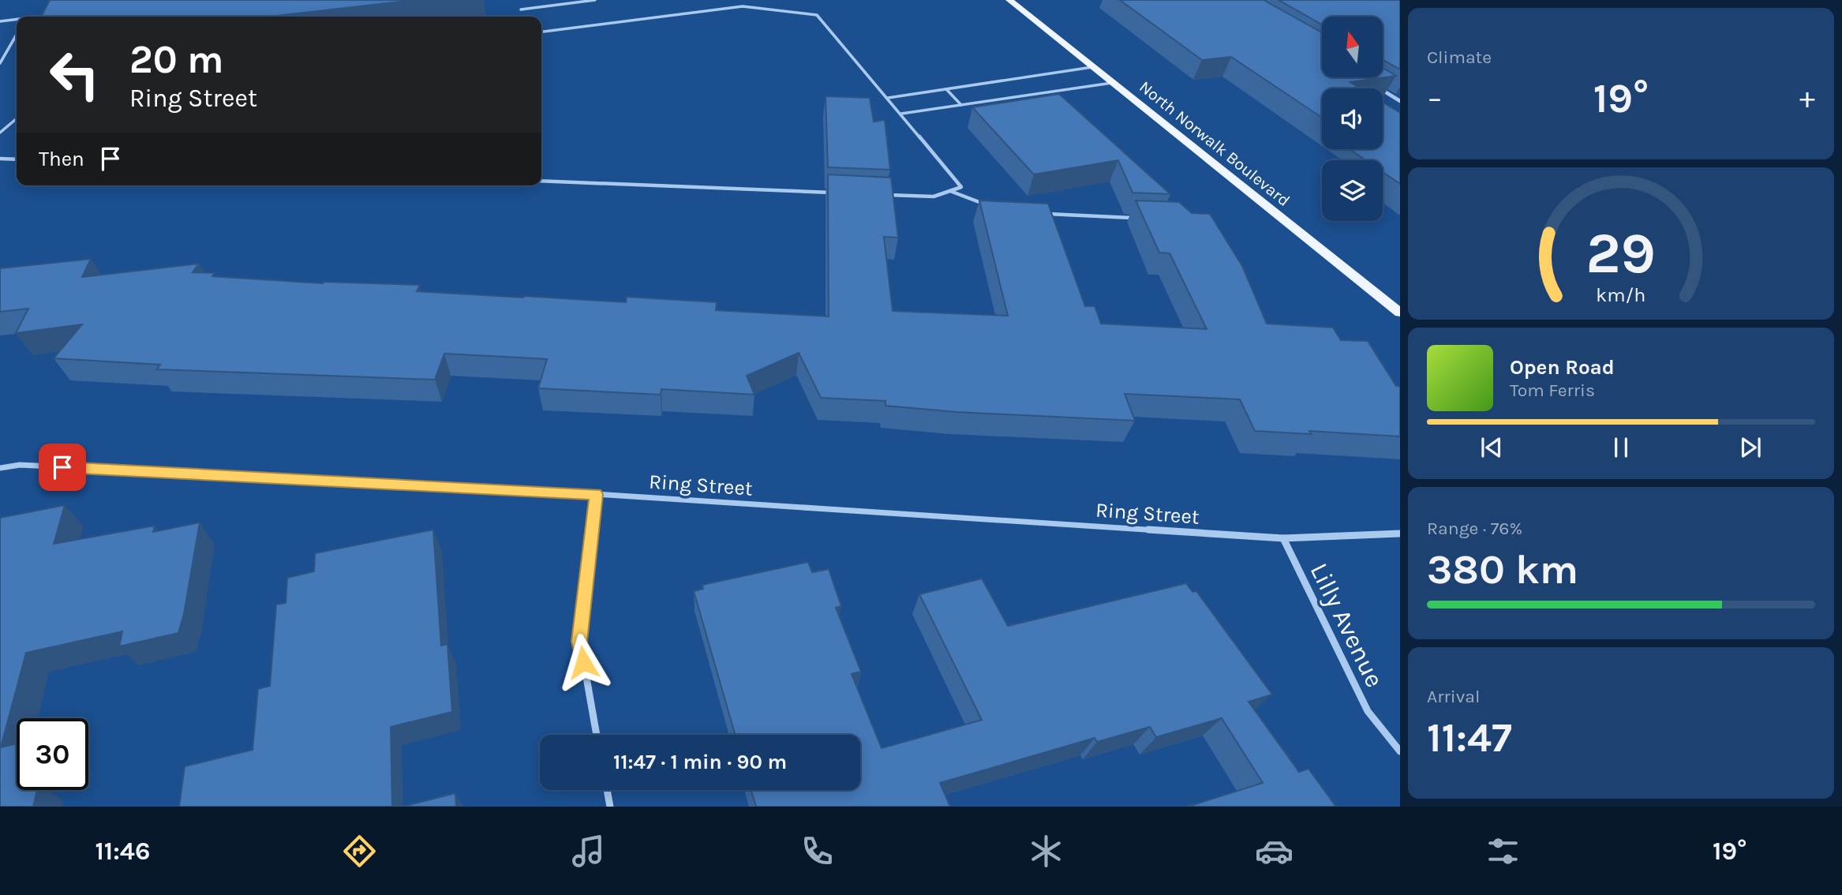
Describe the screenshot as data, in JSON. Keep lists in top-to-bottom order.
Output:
{
  "streets": {
    "main road": ["North Norwalk Boulevard"],
    "street": ["Ring Street", "Lilly Avenue"]
  },
  "crossings": [
    ["Ring Street", "Lilly Avenue"]
  ],
  "north": "top",
  "page": {
    "tile": [
      "Climate",
      ["Range · 76%", "380 km"],
      ["Arrival", "11:47"]
    ],
    "turn": ["20 m", "Ring Street"],
    "heat": ["−", "19°", "+"],
    "then": "Then",
    "song": ["Open Road", "Tom Ferris"],
    "limit": "30",
    "trip": "11:47 · 1 min · 90 m",
    "tabs": ["11:46", "19°"],
    "gauge": ["29", "km/h"]
  }
}
